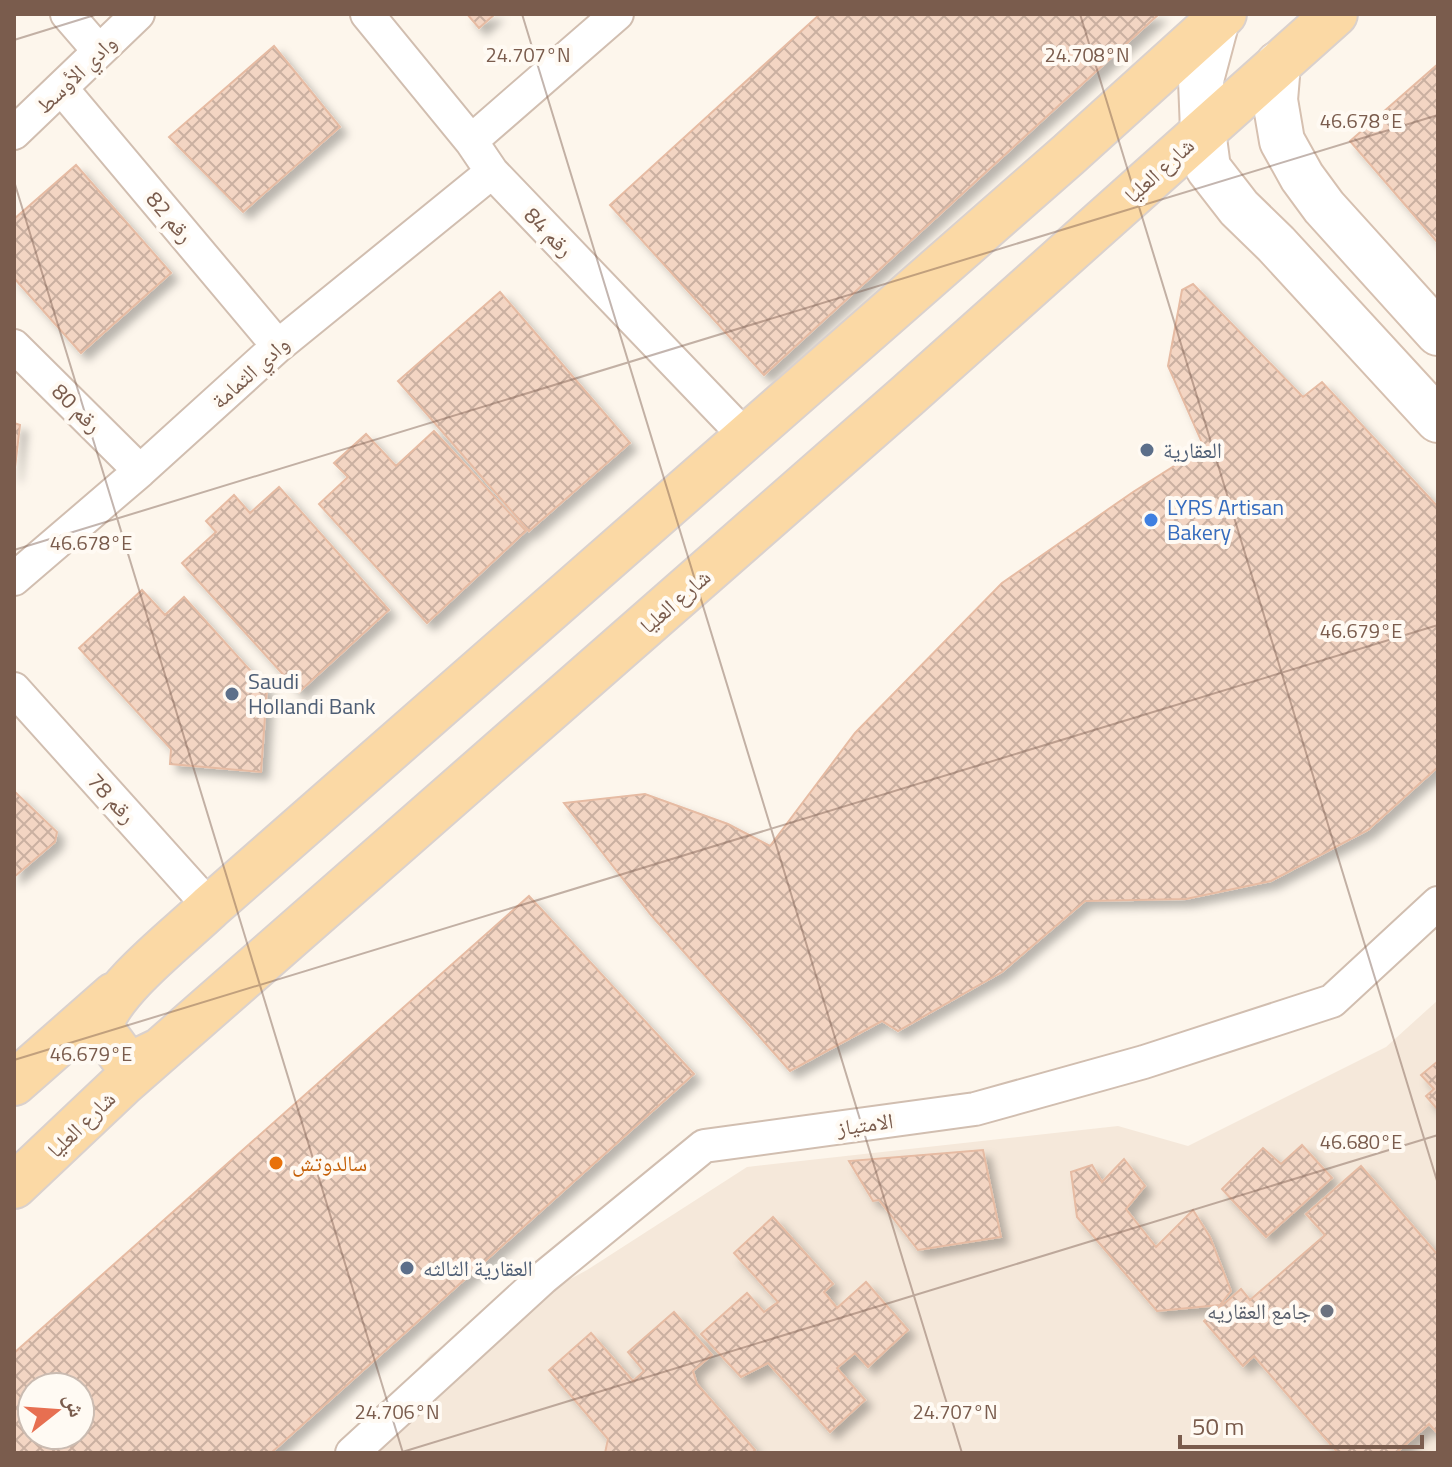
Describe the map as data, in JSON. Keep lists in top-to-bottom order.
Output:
{
  "streets": {
    "main road": ["شارع العليا"],
    "street": [
      "وادي الأوسط",
      "رقم 82",
      "رقم 84",
      "وادي الثمامة",
      "رقم 80",
      "رقم 78",
      "الامتياز"
    ]
  },
  "crossings": [
    ["وادي الأوسط", "رقم 82"],
    ["رقم 82", "وادي الثمامة"],
    ["رقم 84", "وادي الثمامة"],
    ["وادي الثمامة", "رقم 80"]
  ],
  "places": [
    "العقارية",
    "LYRS Artisan Bakery",
    "Saudi Hollandi Bank",
    "سالدوتش",
    "العقارية الثالثه",
    "جامع العقاريه"
  ],
  "scale_bar": "50 m",
  "north": "right",
  "coordinates": [
    "24.707°N",
    "24.708°N",
    "46.678°E",
    "46.679°E",
    "46.680°E",
    "24.706°N"
  ]
}
